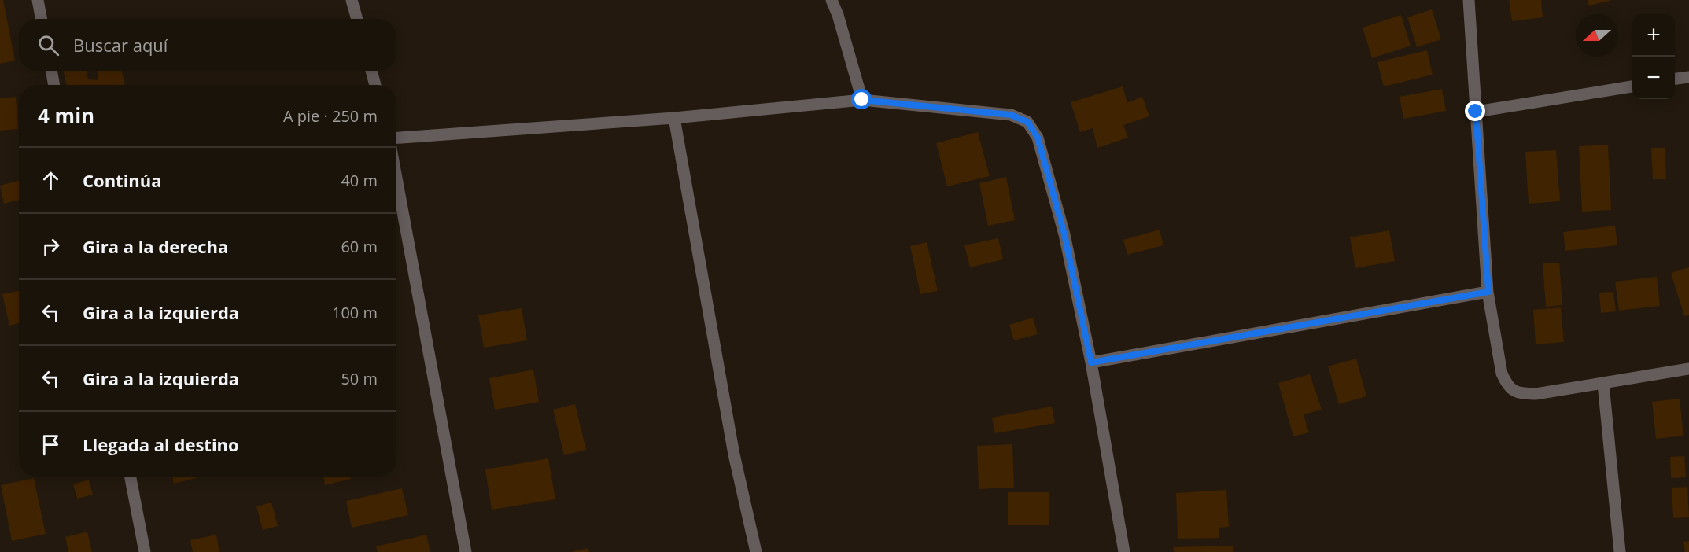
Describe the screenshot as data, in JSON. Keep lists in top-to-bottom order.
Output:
{
  "north": "left",
  "page": {
    "map_buttons": ["+", "−"],
    "search": "Buscar aquí",
    "heading": ["4 min", "A pie · 250 m"],
    "list": [
      ["Continúa", "40 m"],
      ["Gira a la derecha", "60 m"],
      ["Gira a la izquierda", "100 m"],
      ["Gira a la izquierda", "50 m"],
      "Llegada al destino"
    ]
  }
}
